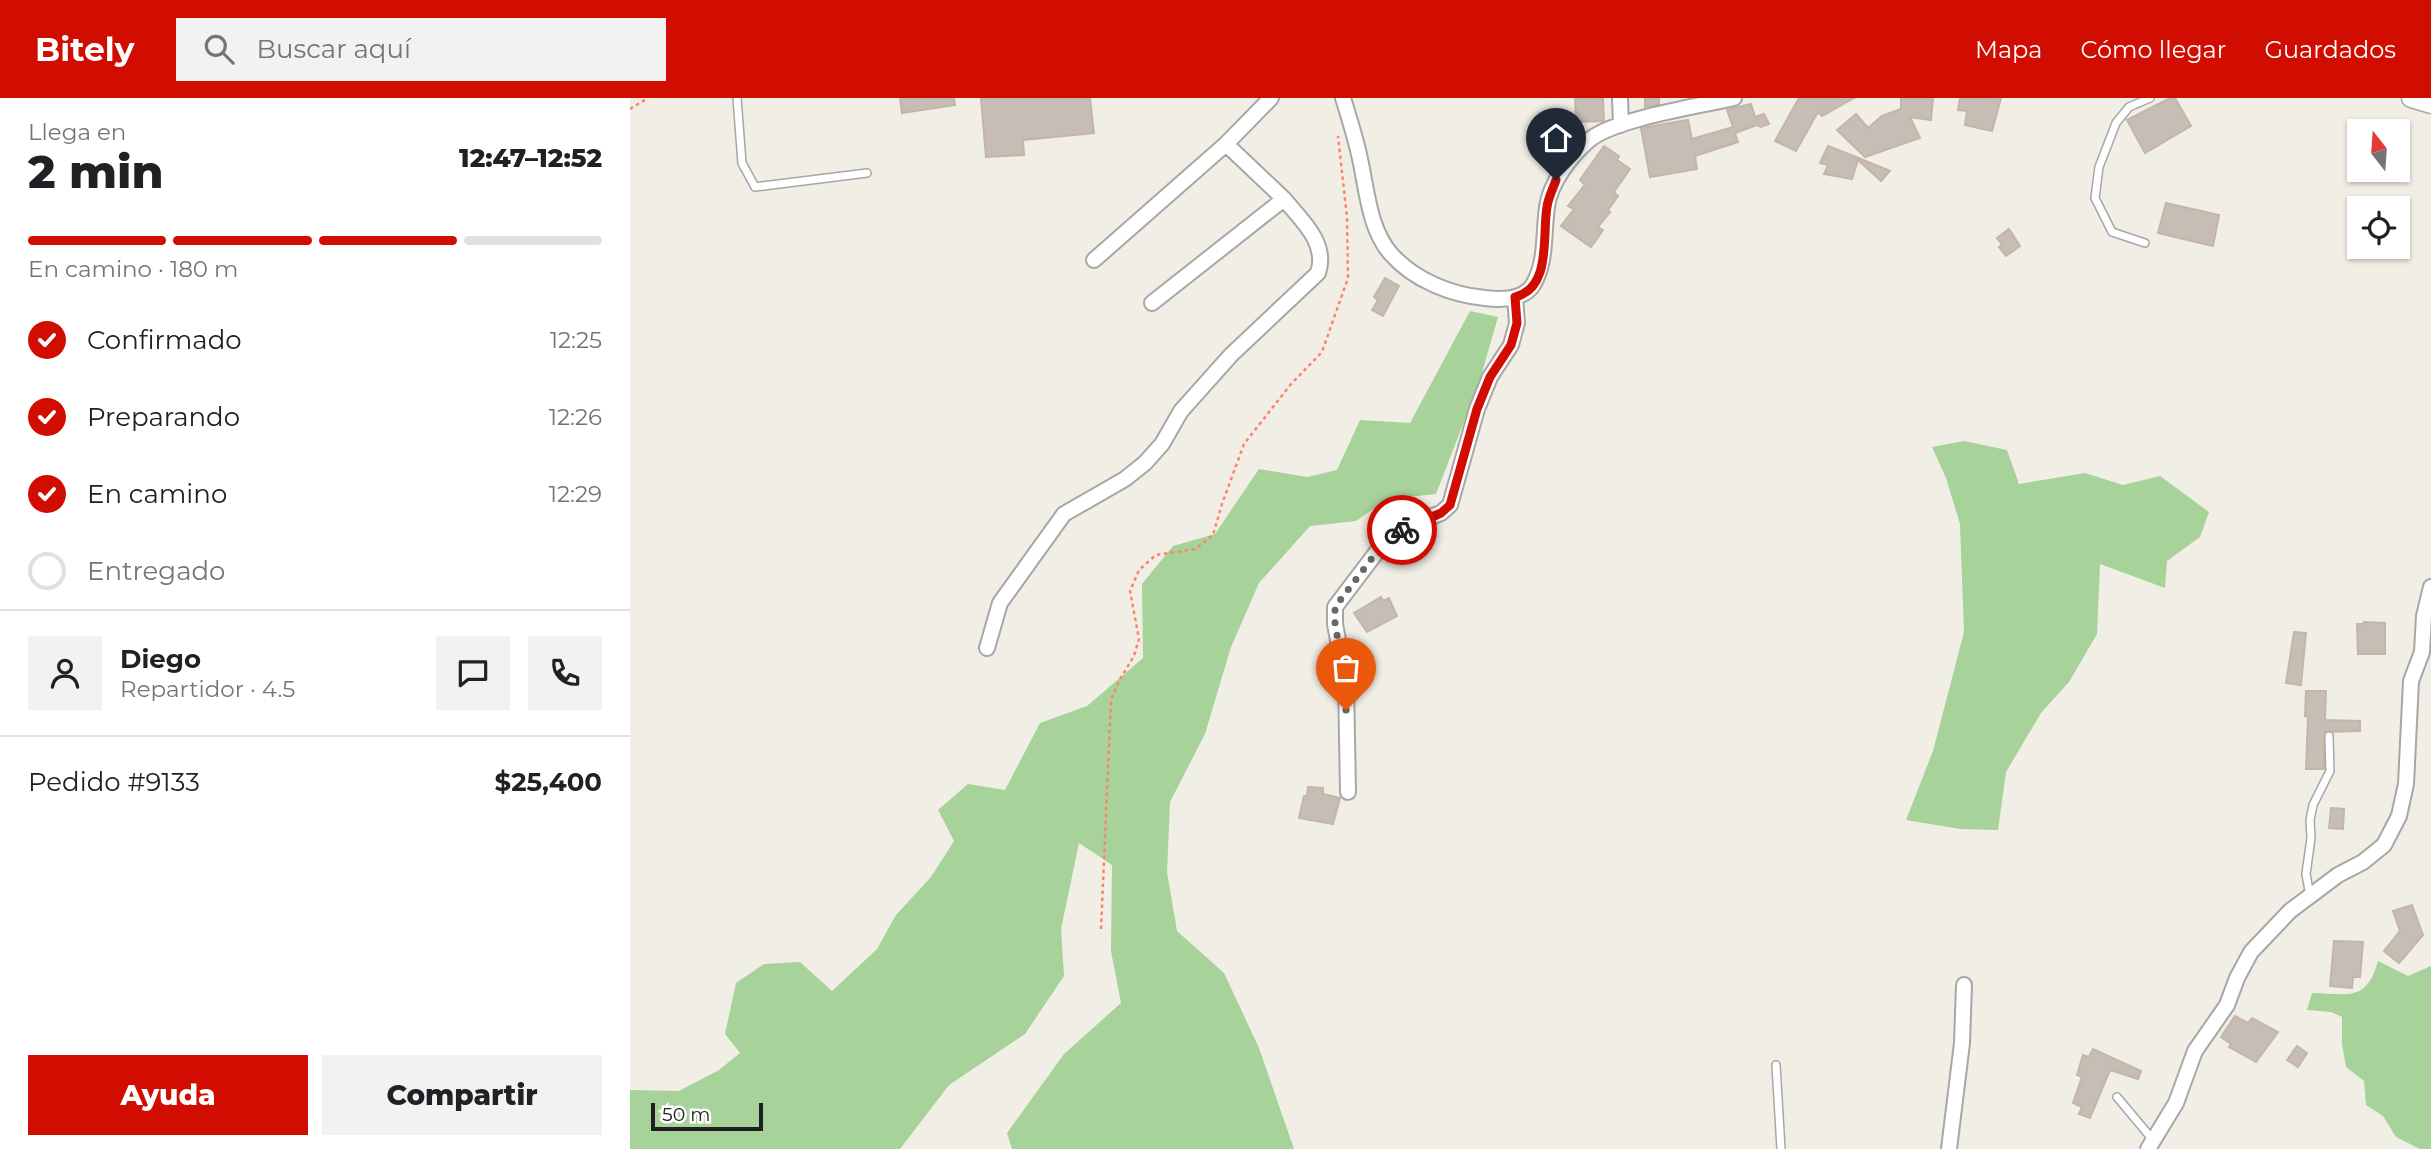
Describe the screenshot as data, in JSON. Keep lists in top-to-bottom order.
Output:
{
  "scale_bar": "50 m",
  "north": "top",
  "page": {
    "header": "Bitely",
    "search": "Buscar aquí",
    "nav": ["Mapa", "Cómo llegar", "Guardados"],
    "heading": ["2 min", "Llega en", "12:47–12:52"],
    "panel": [
      "Diego",
      "Repartidor · 4.5",
      "Pedido #9133",
      "$25,400"
    ],
    "bar": "En camino · 180 m",
    "list": [
      ["Confirmado", "12:25"],
      ["Preparando", "12:26"],
      ["En camino", "12:29"],
      "Entregado"
    ],
    "buttons": ["Ayuda", "Compartir"],
    "scale": "50 m"
  }
}
